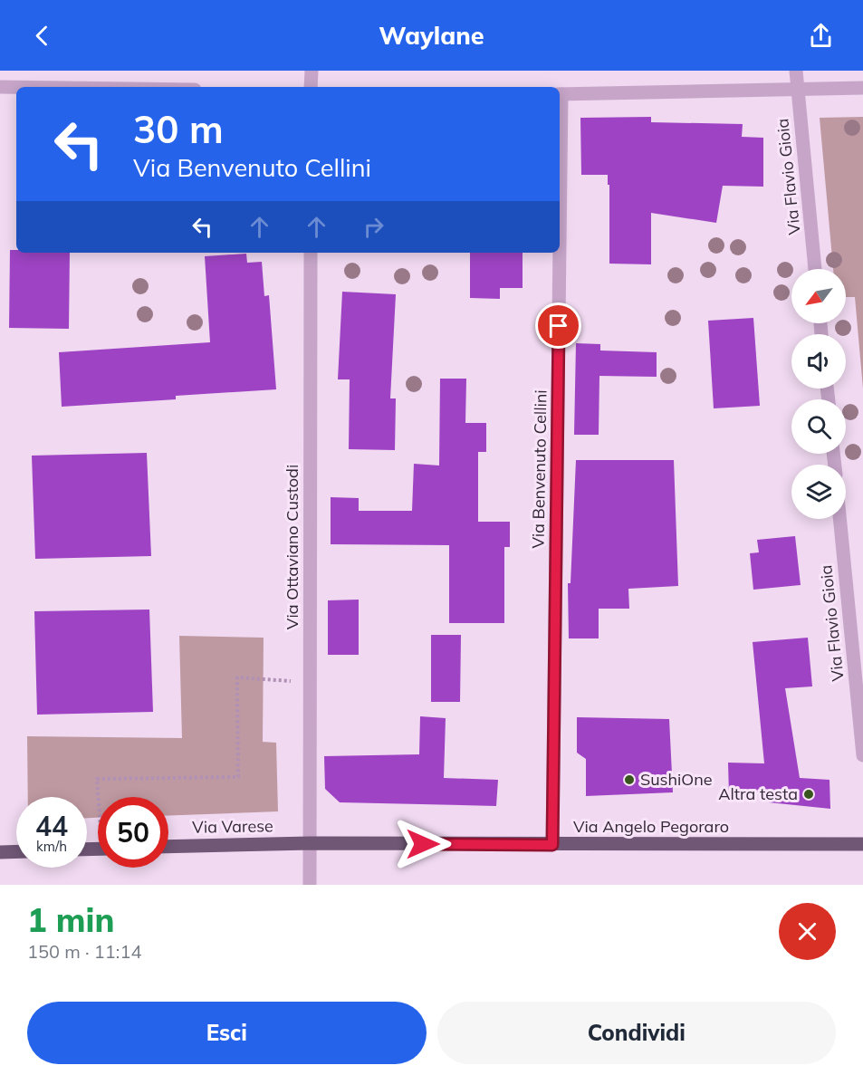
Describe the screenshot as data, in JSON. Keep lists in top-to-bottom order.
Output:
{
  "streets": {
    "main road": ["Via Varese", "Via Angelo Pegoraro"],
    "street": ["Via Flavio Gioia", "Via Benvenuto Cellini", "Via Ottaviano Custodi"]
  },
  "crossings": [
    ["Via Benvenuto Cellini", "Via Angelo Pegoraro"],
    ["Via Ottaviano Custodi", "Via Varese"],
    ["Via Ottaviano Custodi", "Via Angelo Pegoraro"],
    ["Via Varese", "Via Angelo Pegoraro"]
  ],
  "places": ["SushiOne", "Altra testa"],
  "north": "bottom left",
  "page": {
    "header": "Waylane",
    "turn": ["30 m", "Via Benvenuto Cellini"],
    "speed": "44 km/h",
    "limit": "50",
    "heading": ["1 min", "150 m · 11:14"],
    "buttons": ["Esci", "Condividi"]
  }
}
